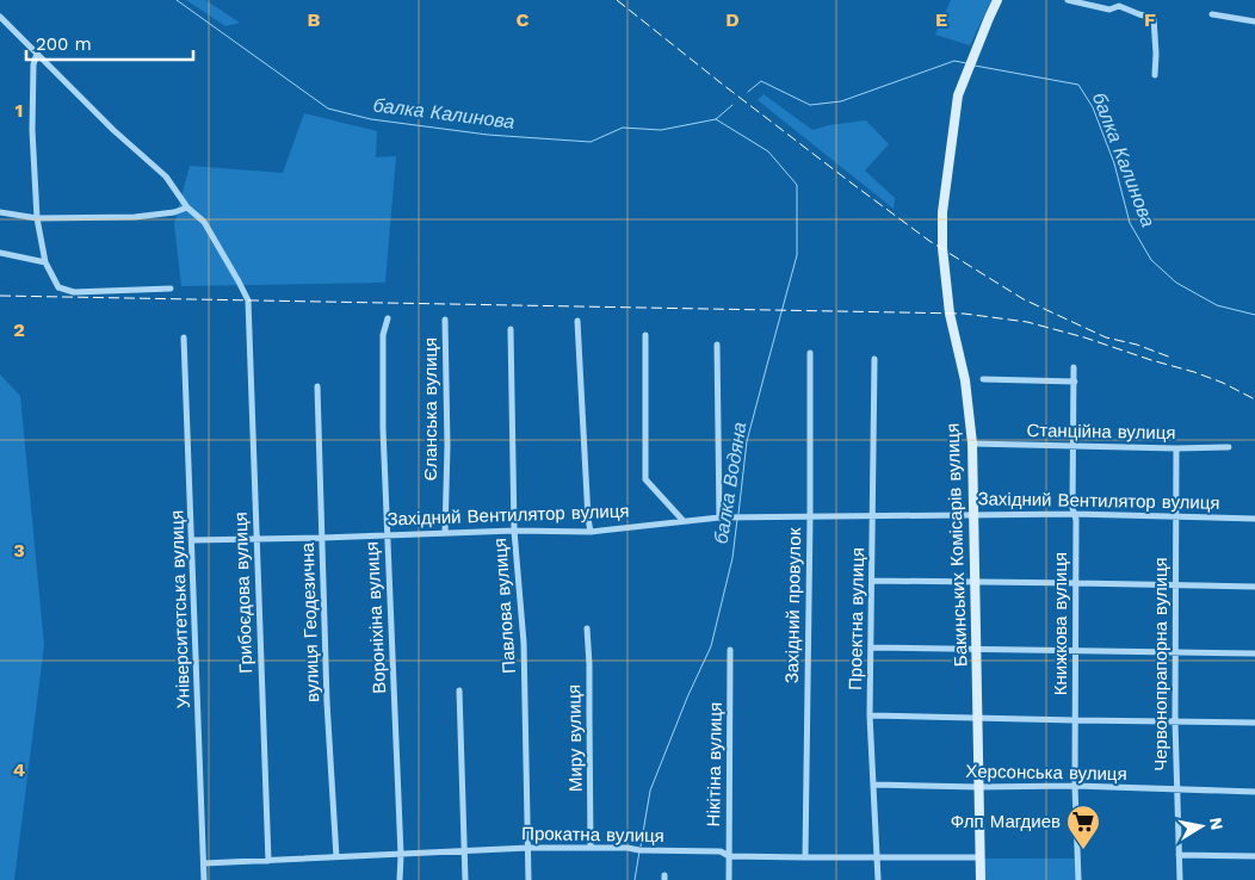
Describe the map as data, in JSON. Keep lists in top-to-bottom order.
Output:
{
  "streets": {
    "street": [
      "Єланська вулиця",
      "Станційна вулиця",
      "Західний Вентилятор вулиця",
      "Бакинських Комісарів вулиця",
      "Грибоєдова вулиця",
      "Павлова вулиця",
      "Західний провулок",
      "Університетська вулиця",
      "Вороніхіна вулиця",
      "Проектна вулиця",
      "вулиця Геодезична",
      "Книжкова вулиця",
      "Червонопрапорна вулиця",
      "Миру вулиця",
      "Нікітіна вулиця",
      "Херсонська вулиця",
      "Прокатна вулиця"
    ]
  },
  "crossings": [
    ["Єланська вулиця", "Західний Вентилятор вулиця"],
    ["Станційна вулиця", "Бакинських Комісарів вулиця"],
    ["Станційна вулиця", "Книжкова вулиця"],
    ["Станційна вулиця", "Червонопрапорна вулиця"],
    ["Західний Вентилятор вулиця", "Бакинських Комісарів вулиця"],
    ["Західний Вентилятор вулиця", "Грибоєдова вулиця"],
    ["Західний Вентилятор вулиця", "Павлова вулиця"],
    ["Західний Вентилятор вулиця", "Західний провулок"],
    ["Західний Вентилятор вулиця", "Університетська вулиця"],
    ["Західний Вентилятор вулиця", "Вороніхіна вулиця"],
    ["Західний Вентилятор вулиця", "Проектна вулиця"],
    ["Західний Вентилятор вулиця", "вулиця Геодезична"],
    ["Західний Вентилятор вулиця", "Книжкова вулиця"],
    ["Західний Вентилятор вулиця", "Червонопрапорна вулиця"],
    ["Бакинських Комісарів вулиця", "Херсонська вулиця"],
    ["Бакинських Комісарів вулиця", "Прокатна вулиця"],
    ["Грибоєдова вулиця", "Прокатна вулиця"],
    ["Павлова вулиця", "Прокатна вулиця"],
    ["Західний провулок", "Прокатна вулиця"],
    ["Університетська вулиця", "Прокатна вулиця"],
    ["Вороніхіна вулиця", "Прокатна вулиця"],
    ["Проектна вулиця", "Херсонська вулиця"],
    ["Проектна вулиця", "Прокатна вулиця"],
    ["вулиця Геодезична", "Прокатна вулиця"],
    ["Книжкова вулиця", "Херсонська вулиця"],
    ["Червонопрапорна вулиця", "Херсонська вулиця"],
    ["Миру вулиця", "Прокатна вулиця"],
    ["Нікітіна вулиця", "Прокатна вулиця"]
  ],
  "water": ["балка Калинова", "балка Водяна"],
  "places": {
    "supermarket": ["Флп Магдиев"]
  },
  "scale_bar": "200 m",
  "north": "right",
  "grid": {
    "columns": [
      "B",
      "C",
      "D",
      "E",
      "F"
    ],
    "rows": [
      "1",
      "2",
      "3",
      "4"
    ]
  }
}
